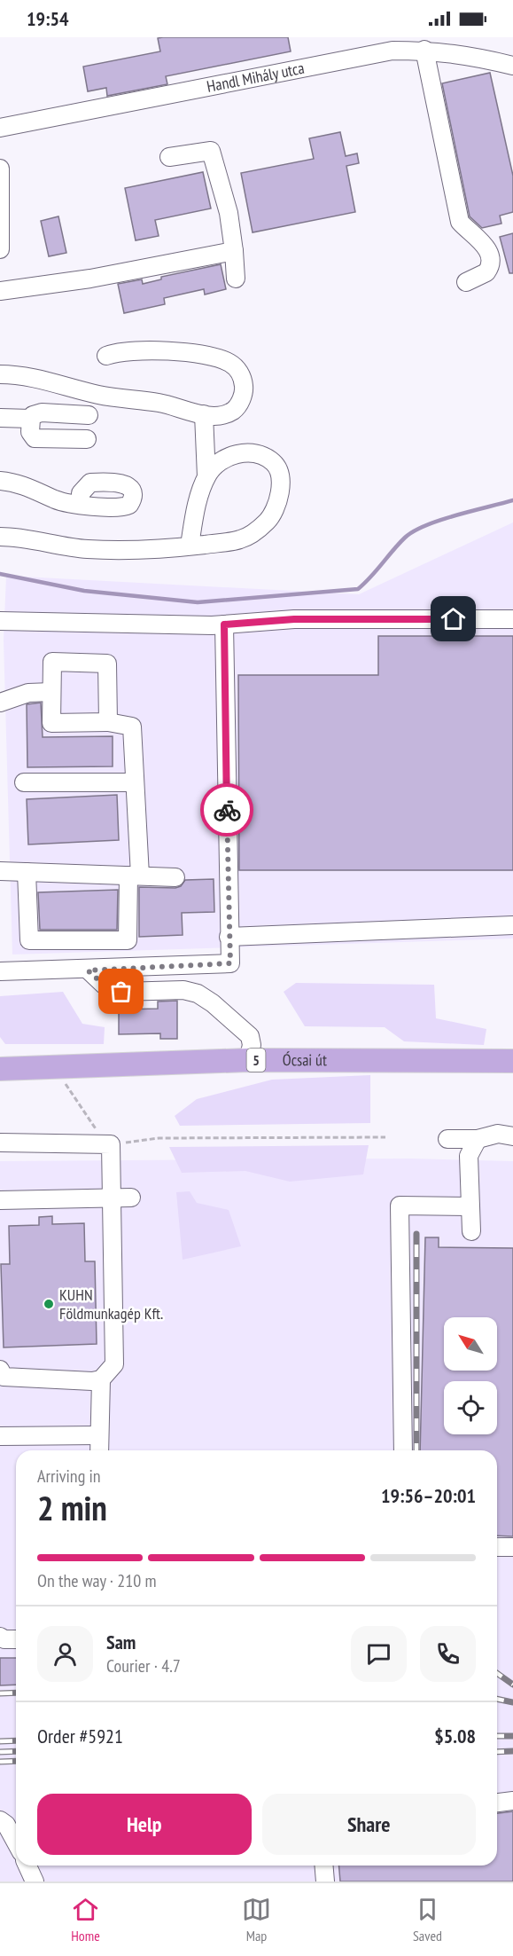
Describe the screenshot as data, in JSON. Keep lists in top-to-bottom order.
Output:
{
  "streets": {
    "main road": ["5", "Ócsai út"],
    "street": ["Handl Mihály utca"]
  },
  "places": ["KUHN Földmunkagép Kft."],
  "north": "top left",
  "page": {
    "status": "19:54",
    "heading": ["2 min", "Arriving in", "19:56–20:01"],
    "panel": [
      "Sam",
      "Courier · 4.7",
      "Order #5921",
      "$5.08"
    ],
    "bar": "On the way · 210 m",
    "buttons": ["Help", "Share"],
    "tabs": ["Home", "Map", "Saved"]
  }
}
